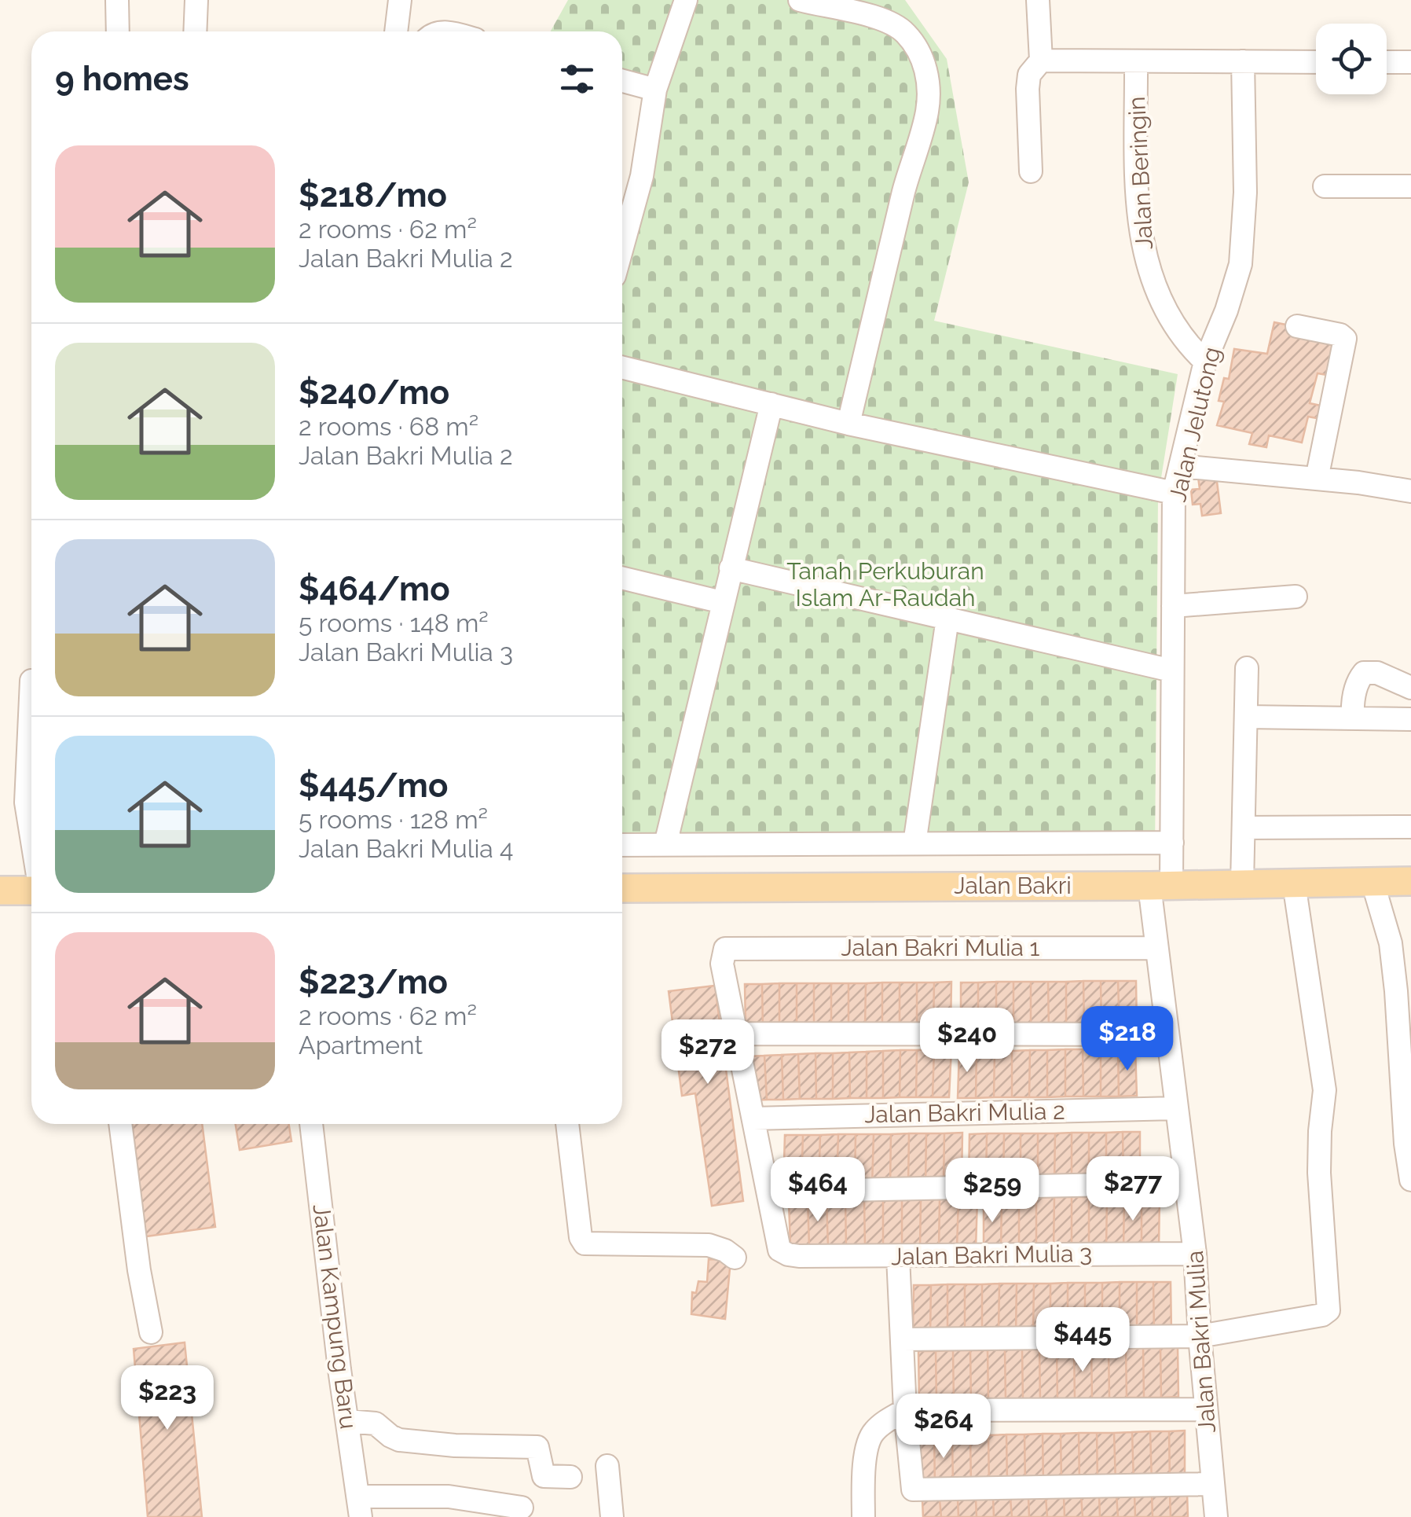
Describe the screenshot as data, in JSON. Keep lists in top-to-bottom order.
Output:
{
  "streets": {
    "main road": ["Jalan Bakri"],
    "street": [
      "Jalan Beringin",
      "Jalan Jelutong",
      "Jalan Bakri Mulia 1",
      "Jalan Bakri Mulia 2",
      "Jalan Bakri Mulia 3",
      "Jalan Kampung Baru",
      "Jalan Bakri Mulia"
    ]
  },
  "crossings": [
    ["Jalan Beringin", "Jalan Jelutong"],
    ["Jalan Jelutong", "Jalan Bakri"],
    ["Jalan Jelutong", "Jalan Bakri Mulia"],
    ["Jalan Bakri", "Jalan Bakri Mulia"],
    ["Jalan Bakri Mulia 1", "Jalan Bakri Mulia"],
    ["Jalan Bakri Mulia 2", "Jalan Bakri Mulia"],
    ["Jalan Bakri Mulia 3", "Jalan Bakri Mulia"]
  ],
  "parks": ["Tanah Perkuburan Islam Ar-Raudah"],
  "page": {
    "heading": "9 homes",
    "list": [
      {
        "name": "$218/mo",
        "note": "2 rooms · 62 m² · Jalan Bakri Mulia 2"
      },
      {
        "name": "$240/mo",
        "note": "2 rooms · 68 m² · Jalan Bakri Mulia 2"
      },
      {
        "name": "$464/mo",
        "note": "5 rooms · 148 m² · Jalan Bakri Mulia 3"
      },
      {
        "name": "$445/mo",
        "note": "5 rooms · 128 m² · Jalan Bakri Mulia 4"
      },
      {
        "name": "$223/mo",
        "note": "2 rooms · 62 m² · Apartment"
      }
    ],
    "price": [
      "$218",
      "$240",
      "$272",
      "$277",
      "$464",
      "$259",
      "$445",
      "$223",
      "$264"
    ]
  }
}
